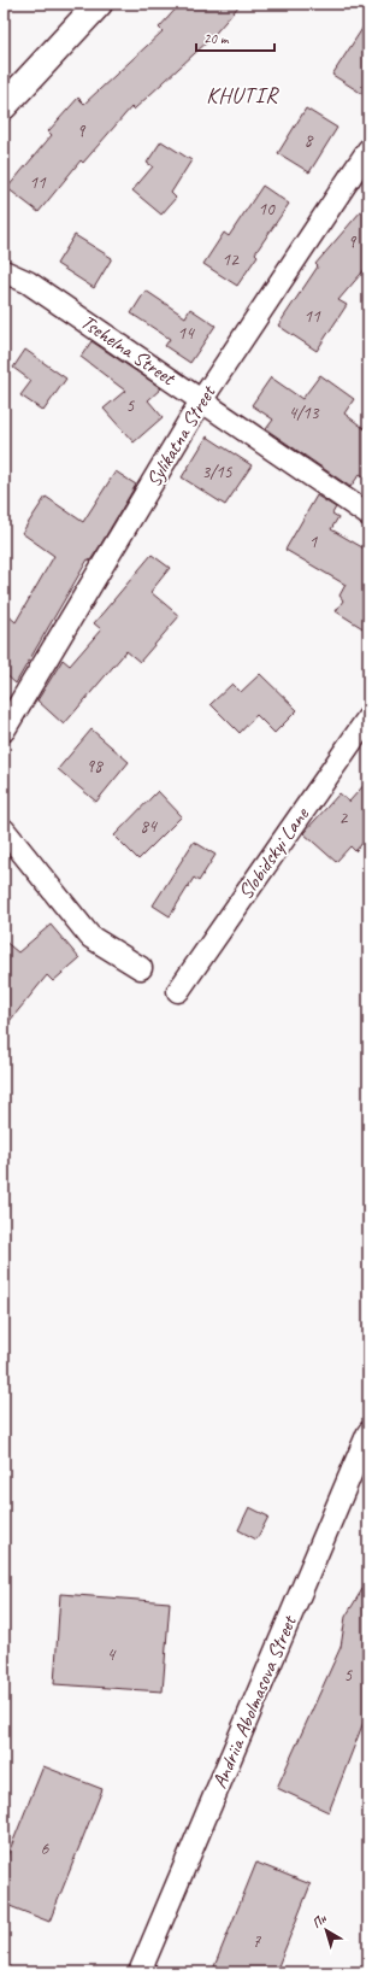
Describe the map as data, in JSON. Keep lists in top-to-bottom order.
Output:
{
  "streets": {
    "street": [
      "Tsehelna Street",
      "Sylikatna Street",
      "Slobidskyi Lane",
      "Andriia Abolmasova Street"
    ]
  },
  "crossings": [
    ["Tsehelna Street", "Sylikatna Street"]
  ],
  "districts": ["KHUTIR"],
  "house_numbers": [
    "9",
    "8",
    "11",
    "10",
    "9",
    "12",
    "11",
    "14",
    "5",
    "4/13",
    "3/15",
    "1",
    "98",
    "2",
    "84",
    "4",
    "5",
    "6",
    "7"
  ],
  "scale_bar": "20 m",
  "north": "top left"
}
